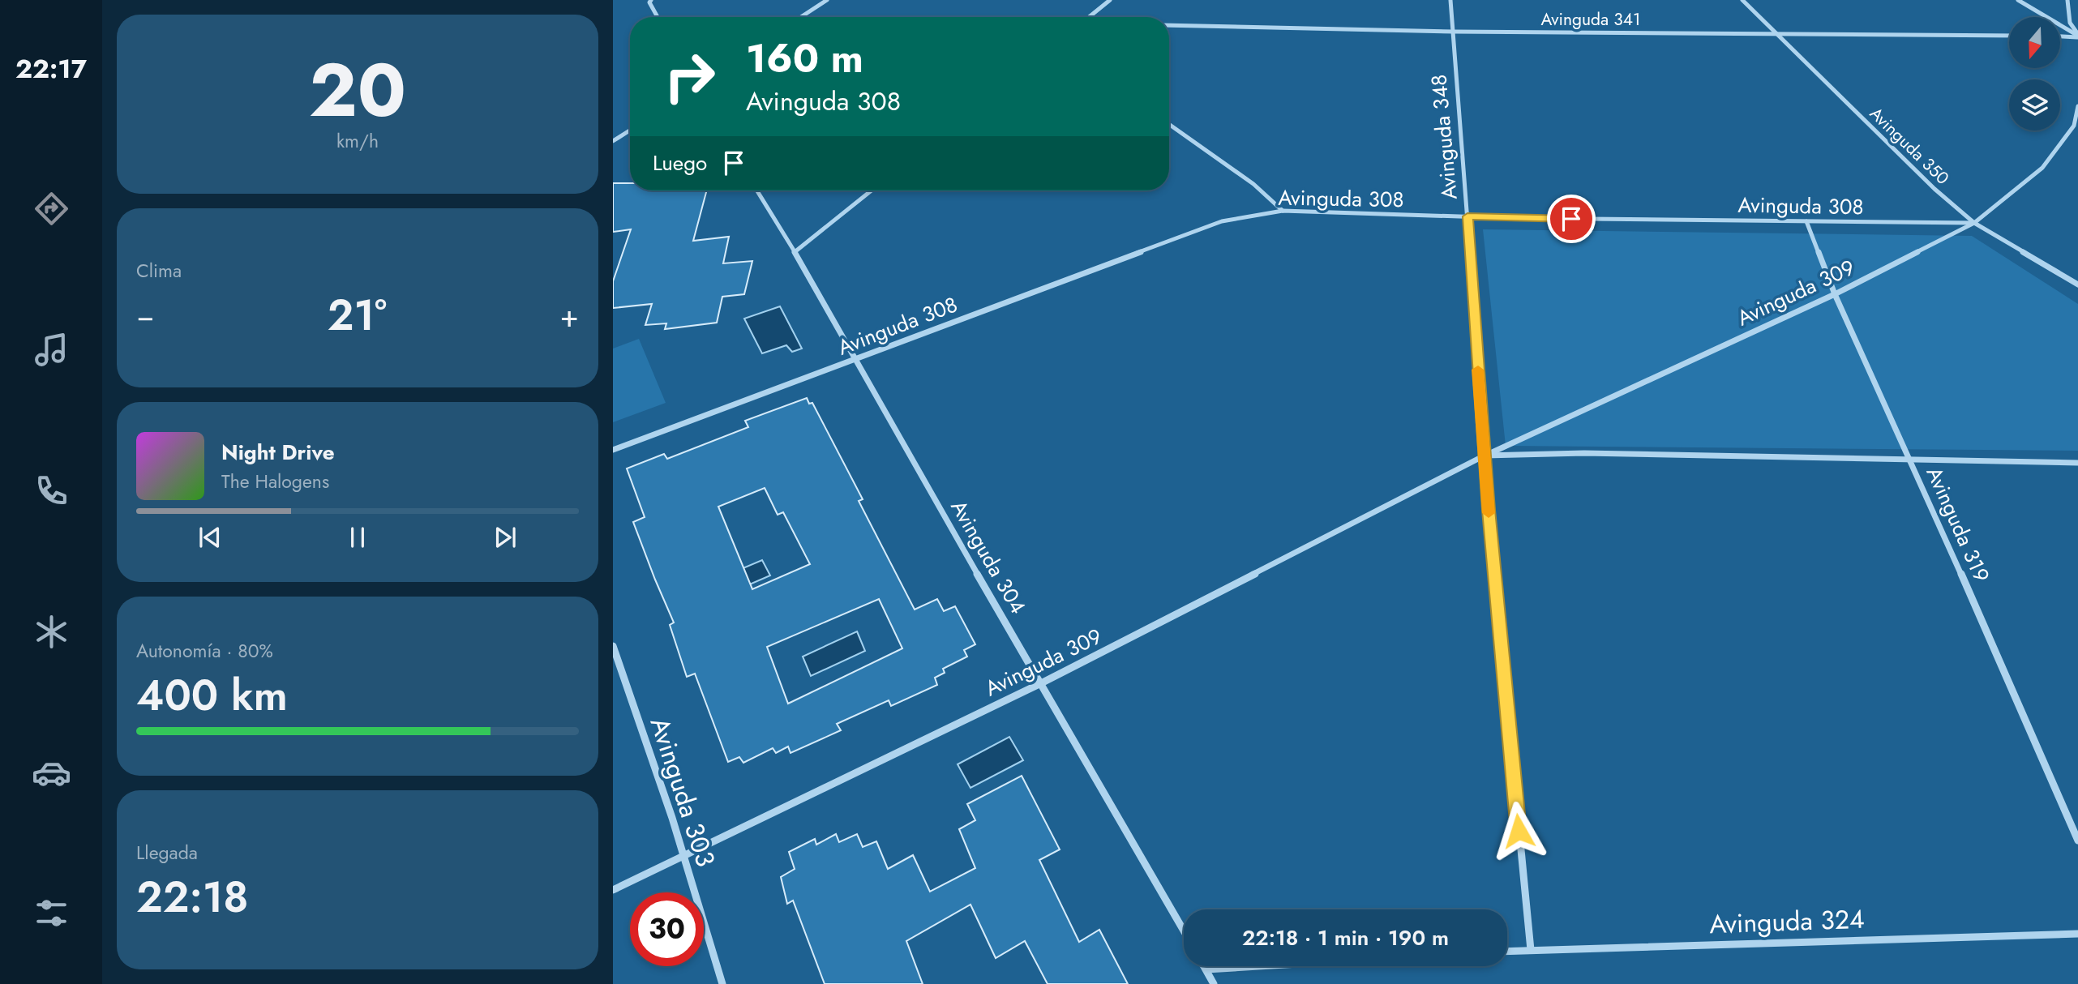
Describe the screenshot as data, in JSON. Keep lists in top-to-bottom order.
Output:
{
  "streets": {
    "street": [
      "Avinguda 341",
      "Avinguda 348",
      "Avinguda 350",
      "Avinguda 308",
      "Avinguda 309",
      "Avinguda 319",
      "Avinguda 304",
      "Avinguda 303",
      "Avinguda 324"
    ]
  },
  "crossings": [
    ["Avinguda 341", "Avinguda 348"],
    ["Avinguda 341", "Avinguda 350"],
    ["Avinguda 348", "Avinguda 308"],
    ["Avinguda 348", "Avinguda 309"],
    ["Avinguda 348", "Avinguda 324"],
    ["Avinguda 350", "Avinguda 308"],
    ["Avinguda 350", "Avinguda 309"],
    ["Avinguda 308", "Avinguda 309"],
    ["Avinguda 308", "Avinguda 319"],
    ["Avinguda 308", "Avinguda 304"],
    ["Avinguda 309", "Avinguda 319"],
    ["Avinguda 309", "Avinguda 304"],
    ["Avinguda 309", "Avinguda 303"]
  ],
  "north": "bottom",
  "page": {
    "tabs": "22:17",
    "tile": [
      ["20", "km/h"],
      "Clima",
      ["Autonomía · 80%", "400 km"],
      ["Llegada", "22:18"]
    ],
    "turn": ["160 m", "Avinguda 308"],
    "then": "Luego",
    "heat": ["−", "21°", "+"],
    "song": ["Night Drive", "The Halogens"],
    "limit": "30",
    "trip": "22:18 · 1 min · 190 m"
  }
}
